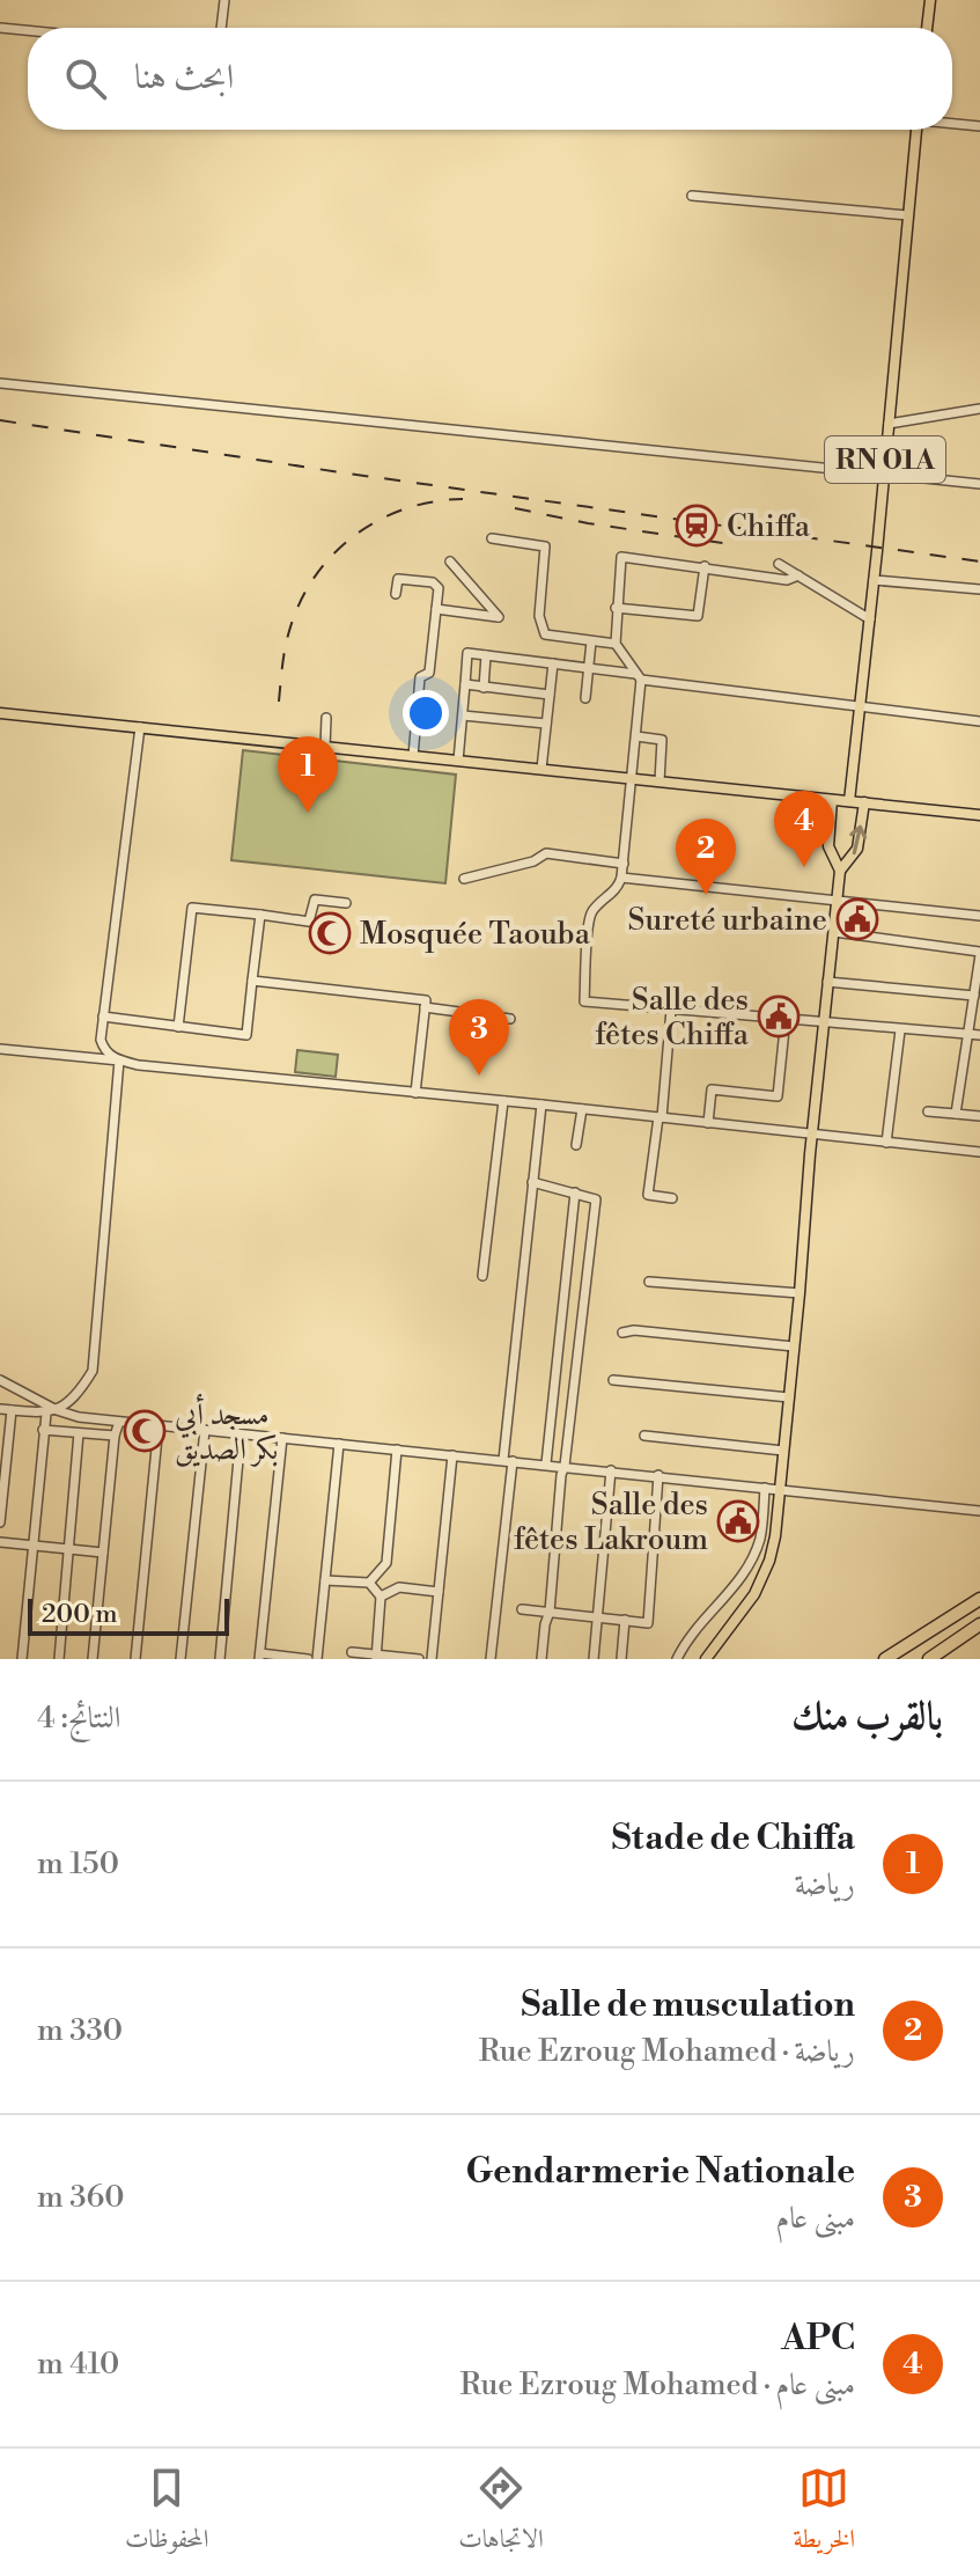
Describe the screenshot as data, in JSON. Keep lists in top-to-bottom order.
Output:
{
  "streets": {
    "main road": ["RN 01A"]
  },
  "places": {
    "station": ["Chiffa"],
    "public building": ["Sureté urbaine", "Salle des fêtes Chiffa", "Salle des fêtes Lakroum"],
    "mosque": ["Mosquée Taouba", "مسجد أبي بكر الصديق"]
  },
  "scale_bar": "200 m",
  "page": {
    "search": "ابحث هنا",
    "pins": [
      "1",
      "4",
      "2",
      "3"
    ],
    "scale": "200 m",
    "heading": ["بالقرب منك", "النتائج: 4"],
    "list": [
      {
        "mark": "1",
        "name": "Stade de Chiffa",
        "note": "رياضة",
        "value": "150 m"
      },
      {
        "mark": "2",
        "name": "Salle de musculation",
        "note": "رياضة · Rue Ezroug Mohamed",
        "value": "330 m"
      },
      {
        "mark": "3",
        "name": "Gendarmerie Nationale",
        "note": "مبنى عام",
        "value": "360 m"
      },
      {
        "mark": "4",
        "name": "APC",
        "note": "مبنى عام · Rue Ezroug Mohamed",
        "value": "410 m"
      }
    ],
    "nav": ["الخريطة", "الاتجاهات", "المحفوظات"]
  }
}
